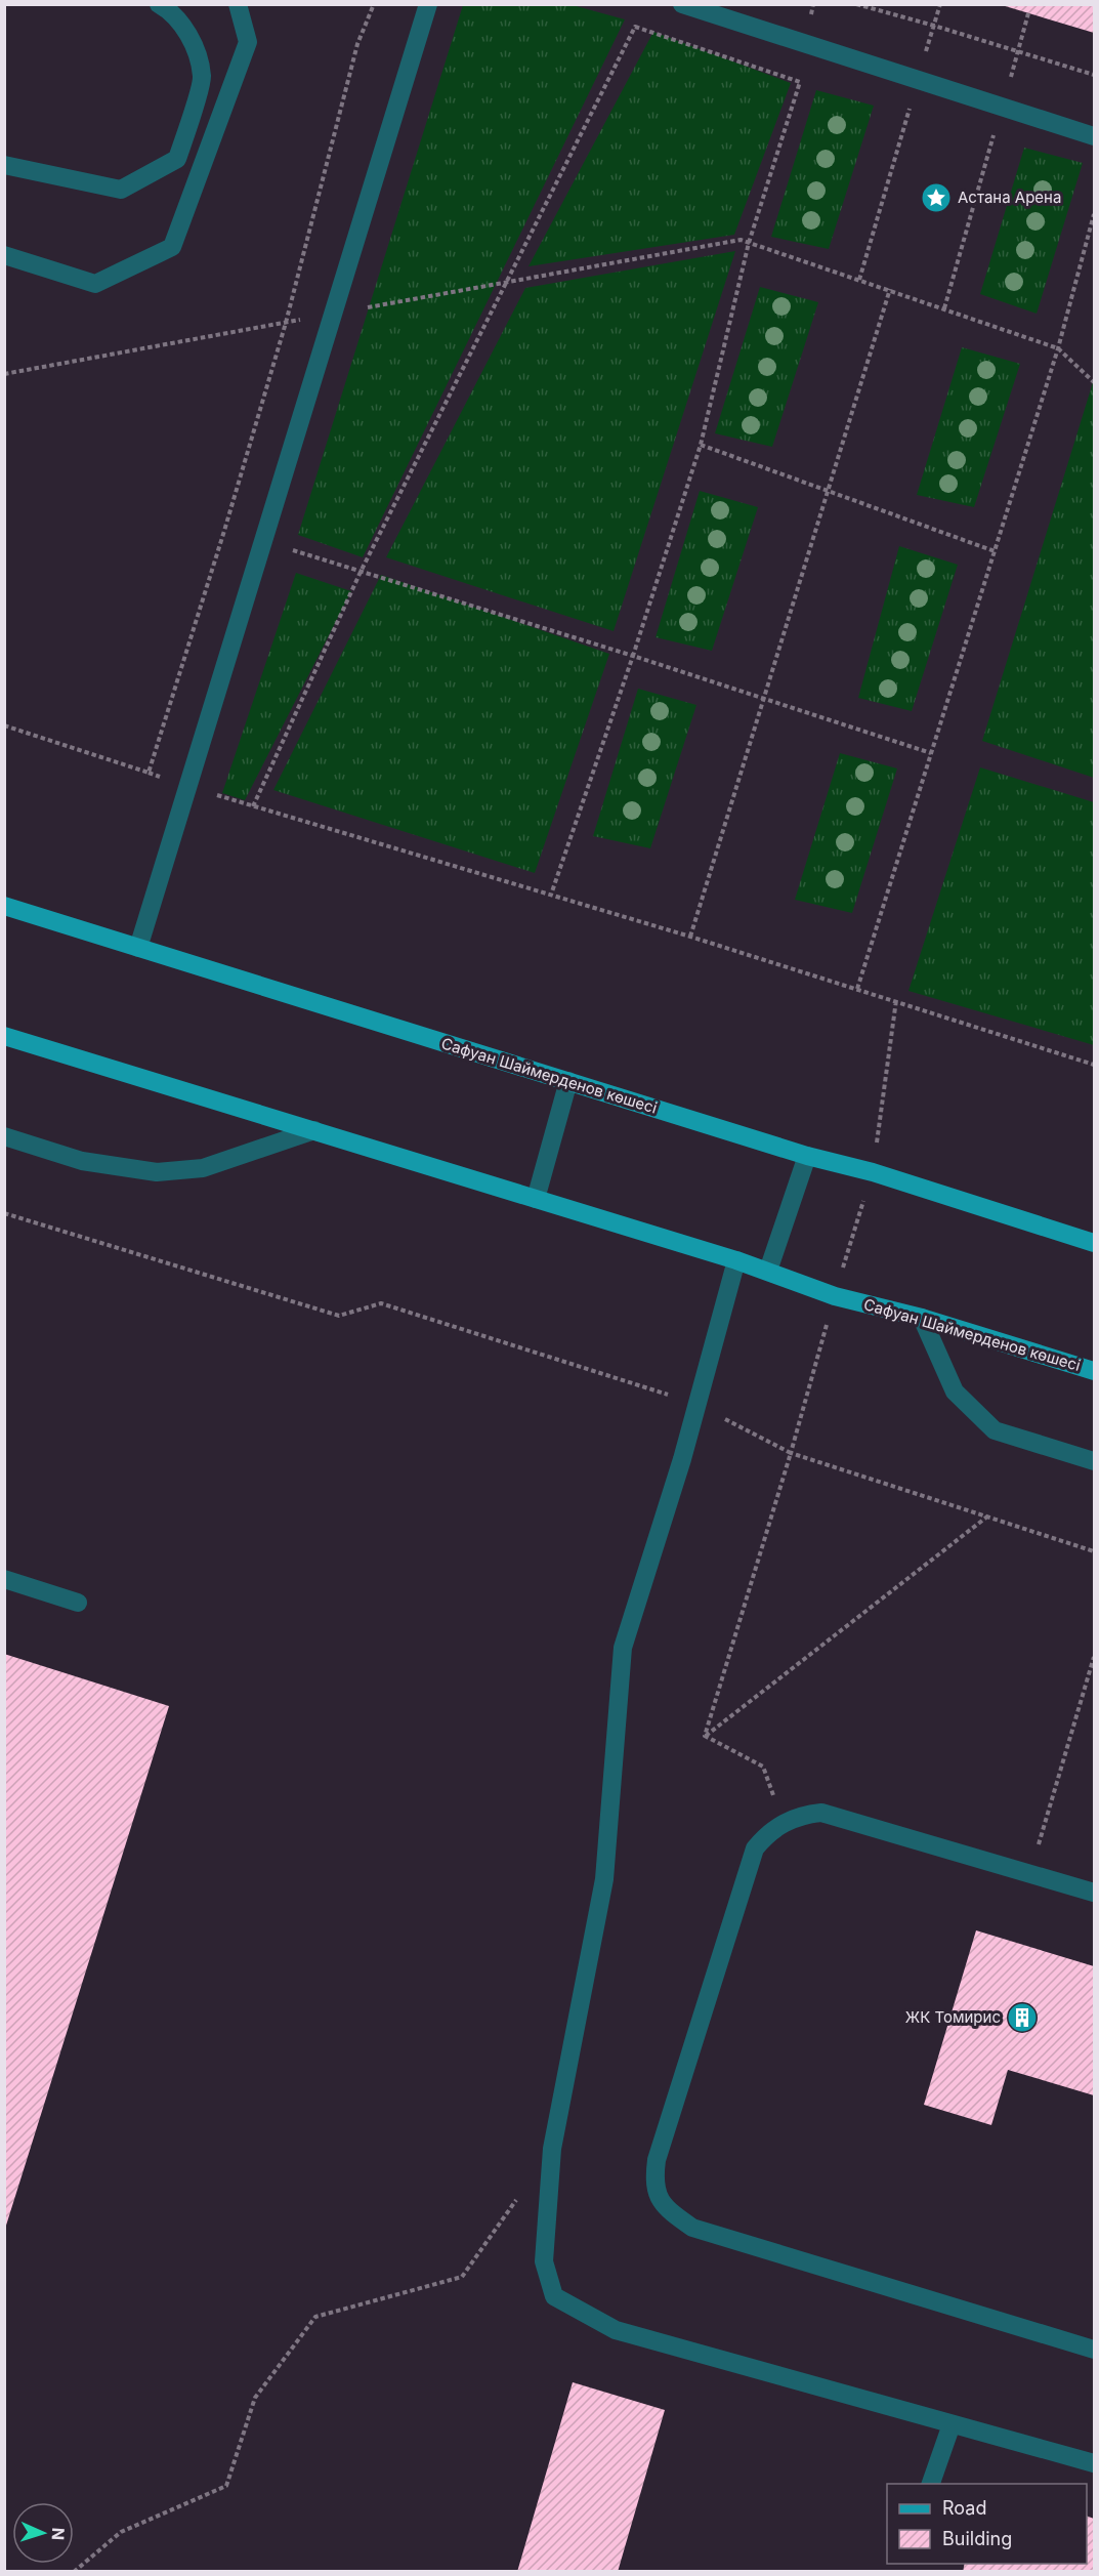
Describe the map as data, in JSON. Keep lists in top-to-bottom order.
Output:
{
  "streets": {
    "main road": ["Сафуан Шаймерденов көшесі"]
  },
  "places": {
    "place": ["Астана Арена"],
    "building": ["ЖК Томирис"]
  },
  "legend": ["Road", "Building"],
  "north": "right"
}
